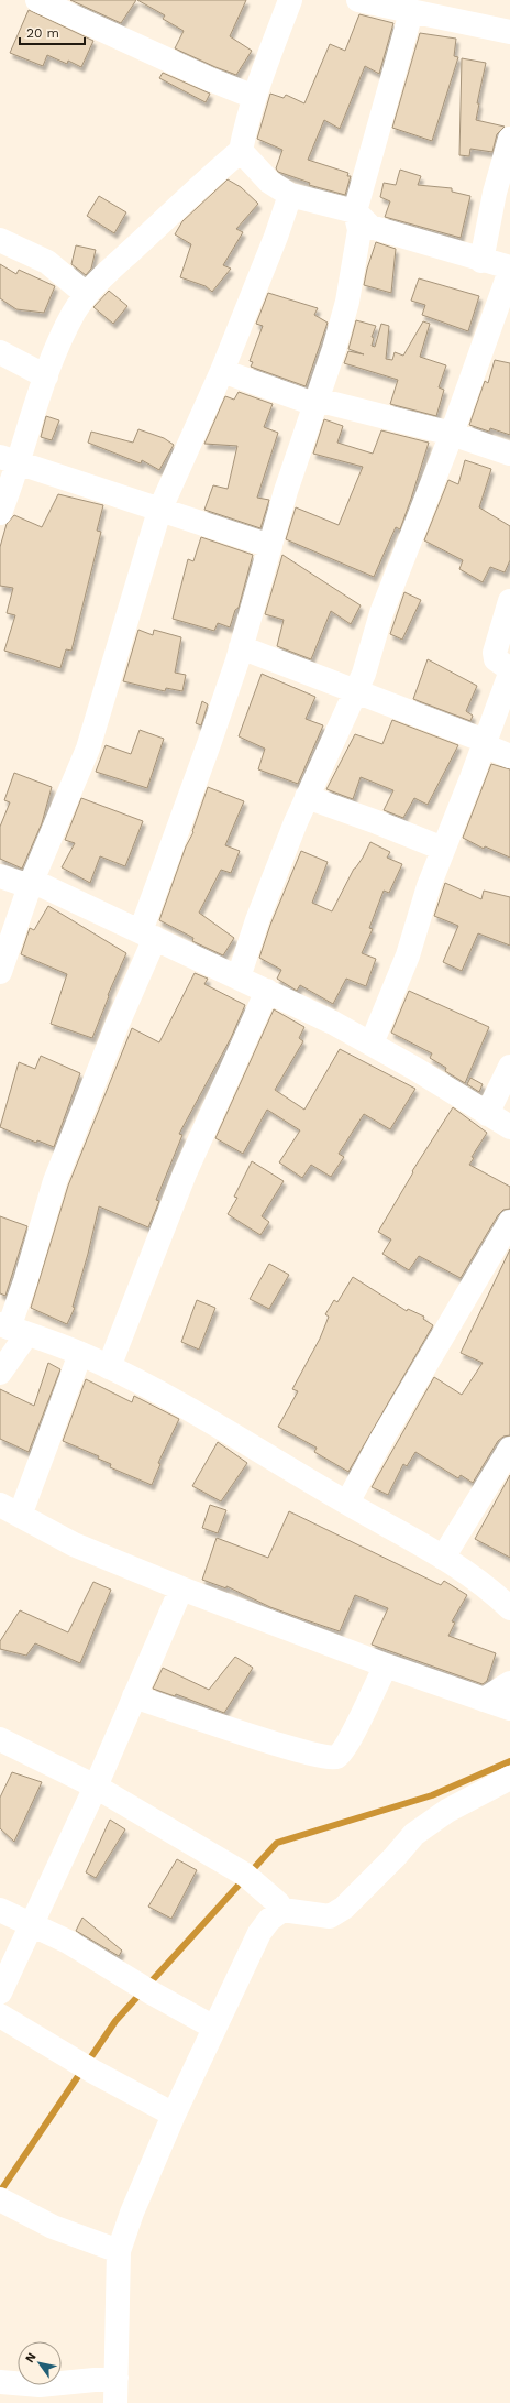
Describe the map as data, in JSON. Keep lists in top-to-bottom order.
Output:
{
  "scale_bar": "20 m",
  "north": "top left"
}
